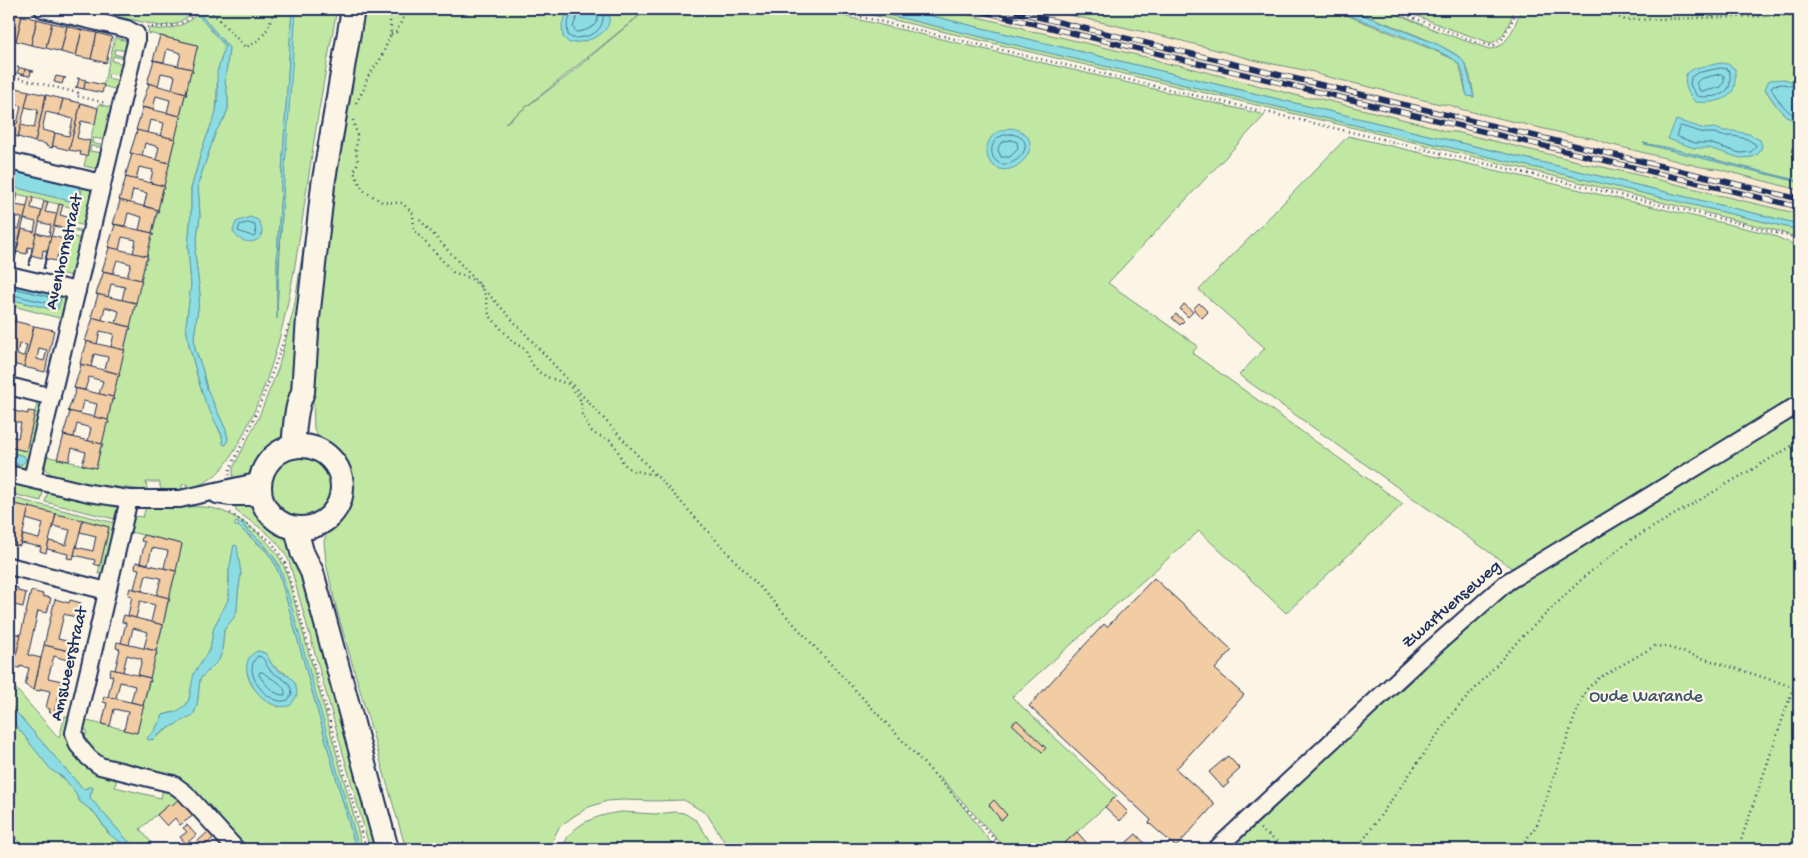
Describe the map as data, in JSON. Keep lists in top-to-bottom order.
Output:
{
  "streets": {
    "street": ["Avenhornstraat", "Zwartvenseweg", "Amsweerstraat"]
  },
  "parks": ["Oude Warande"]
}
